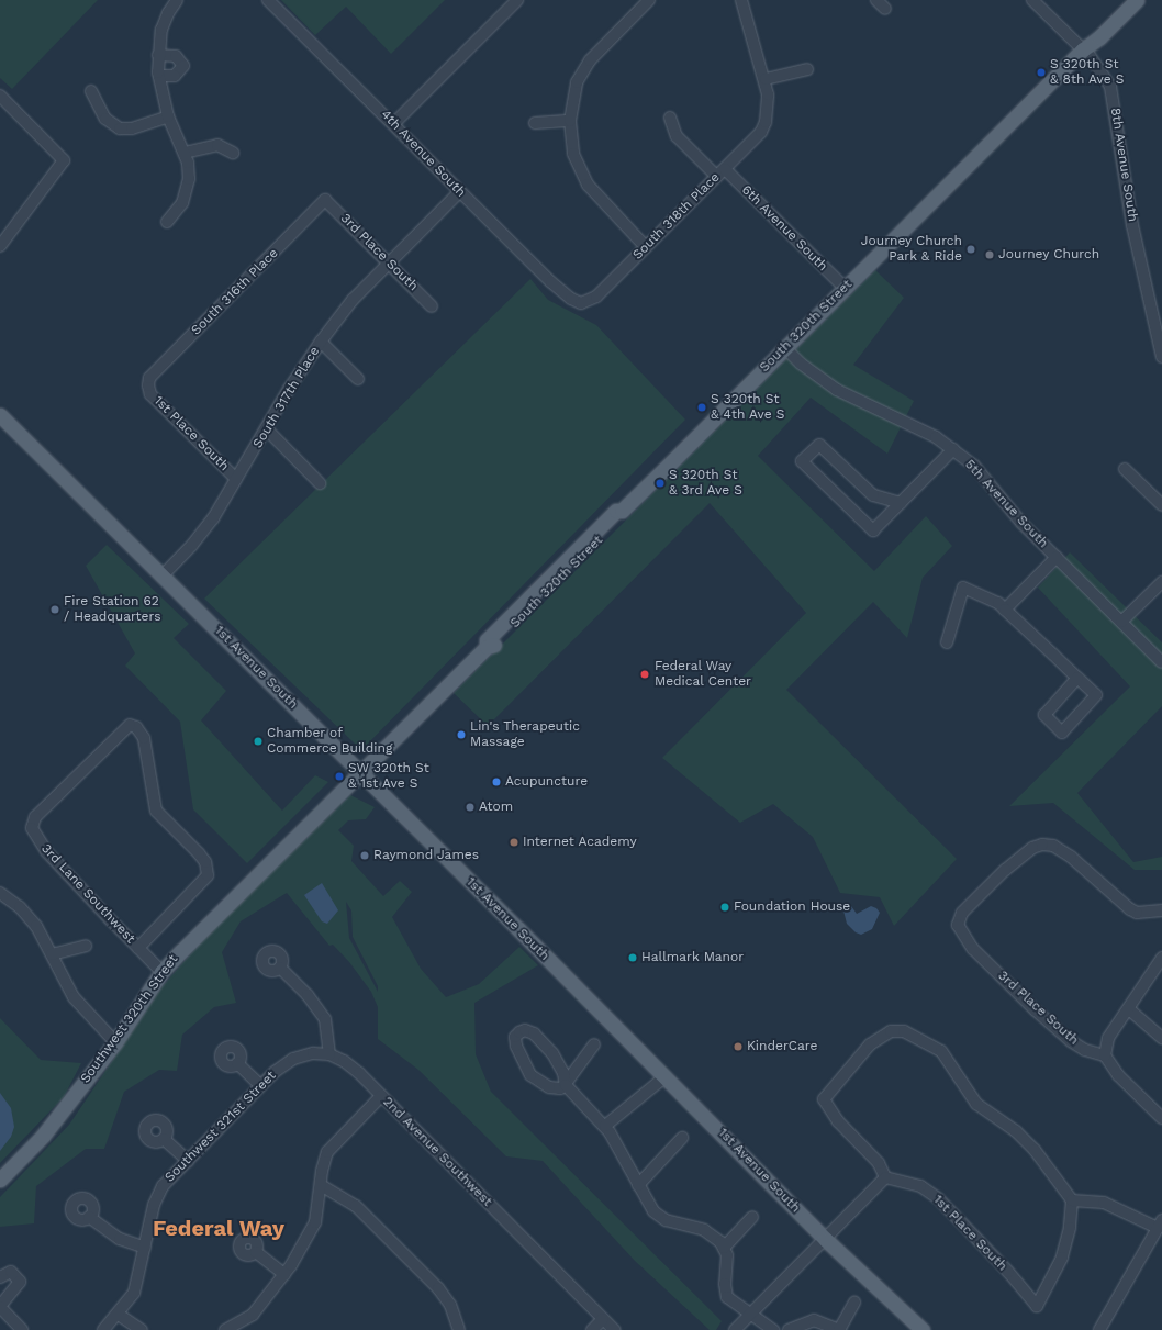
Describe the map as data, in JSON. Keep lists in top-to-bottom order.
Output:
{
  "streets": {
    "main road": ["South 320th Street", "1st Avenue South", "Southwest 320th Street"],
    "street": [
      "4th Avenue South",
      "8th Avenue South",
      "South 318th Place",
      "6th Avenue South",
      "3rd Place South",
      "South 316th Place",
      "South 317th Place",
      "1st Place South",
      "5th Avenue South",
      "3rd Lane Southwest",
      "Southwest 321st Street",
      "2nd Avenue Southwest"
    ]
  },
  "crossings": [
    ["4th Avenue South", "South 318th Place"],
    ["4th Avenue South", "South 317th Place"],
    ["8th Avenue South", "South 320th Street"],
    ["South 318th Place", "6th Avenue South"],
    ["6th Avenue South", "South 320th Street"],
    ["3rd Place South", "South 316th Place"],
    ["3rd Place South", "South 317th Place"],
    ["South 316th Place", "1st Place South"],
    ["South 320th Street", "5th Avenue South"],
    ["South 320th Street", "1st Avenue South"],
    ["South 320th Street", "Southwest 320th Street"],
    ["South 317th Place", "1st Place South"],
    ["South 317th Place", "1st Avenue South"],
    ["1st Avenue South", "Southwest 320th Street"],
    ["3rd Lane Southwest", "Southwest 320th Street"],
    ["Southwest 321st Street", "2nd Avenue Southwest"]
  ],
  "districts": ["Federal Way"],
  "places": [
    "S 320th St & 8th Ave S",
    "Journey Church Park & Ride",
    "Journey Church",
    "S 320th St & 4th Ave S",
    "S 320th St & 3rd Ave S",
    "Fire Station 62 / Headquarters",
    "Federal Way Medical Center",
    "Lin's Therapeutic Massage",
    "Chamber of Commerce Building",
    "SW 320th St & 1st Ave S",
    "Acupuncture",
    "Atom",
    "Internet Academy",
    "Raymond James",
    "Foundation House",
    "Hallmark Manor",
    "KinderCare"
  ]
}
